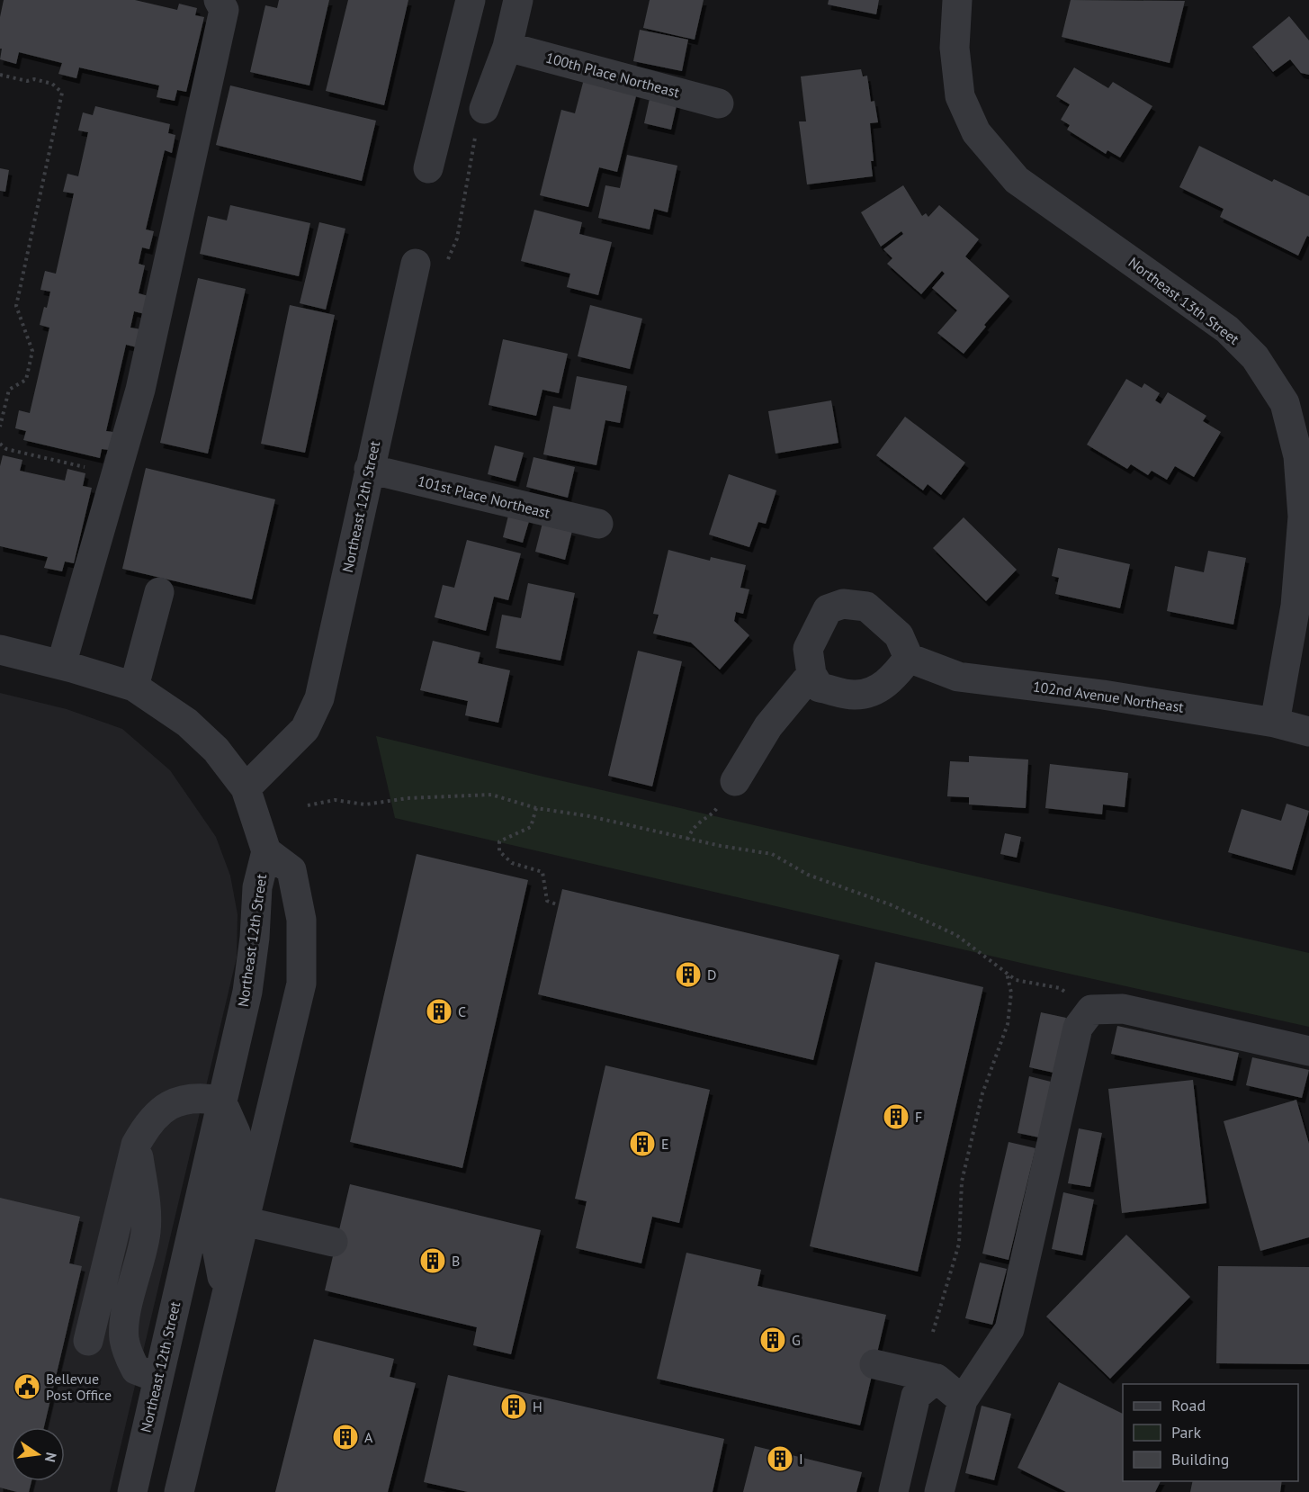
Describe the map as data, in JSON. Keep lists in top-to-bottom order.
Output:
{
  "streets": {
    "street": [
      "100th Place Northeast",
      "Northeast 13th Street",
      "101st Place Northeast",
      "Northeast 12th Street",
      "102nd Avenue Northeast"
    ]
  },
  "crossings": [
    ["Northeast 13th Street", "102nd Avenue Northeast"],
    ["101st Place Northeast", "Northeast 12th Street"]
  ],
  "places": {
    "building": [
      "D",
      "C",
      "F",
      "E",
      "B",
      "G",
      "H",
      "A",
      "I"
    ],
    "public building": ["Bellevue Post Office"]
  },
  "legend": ["Road", "Park", "Building"],
  "north": "right"
}
